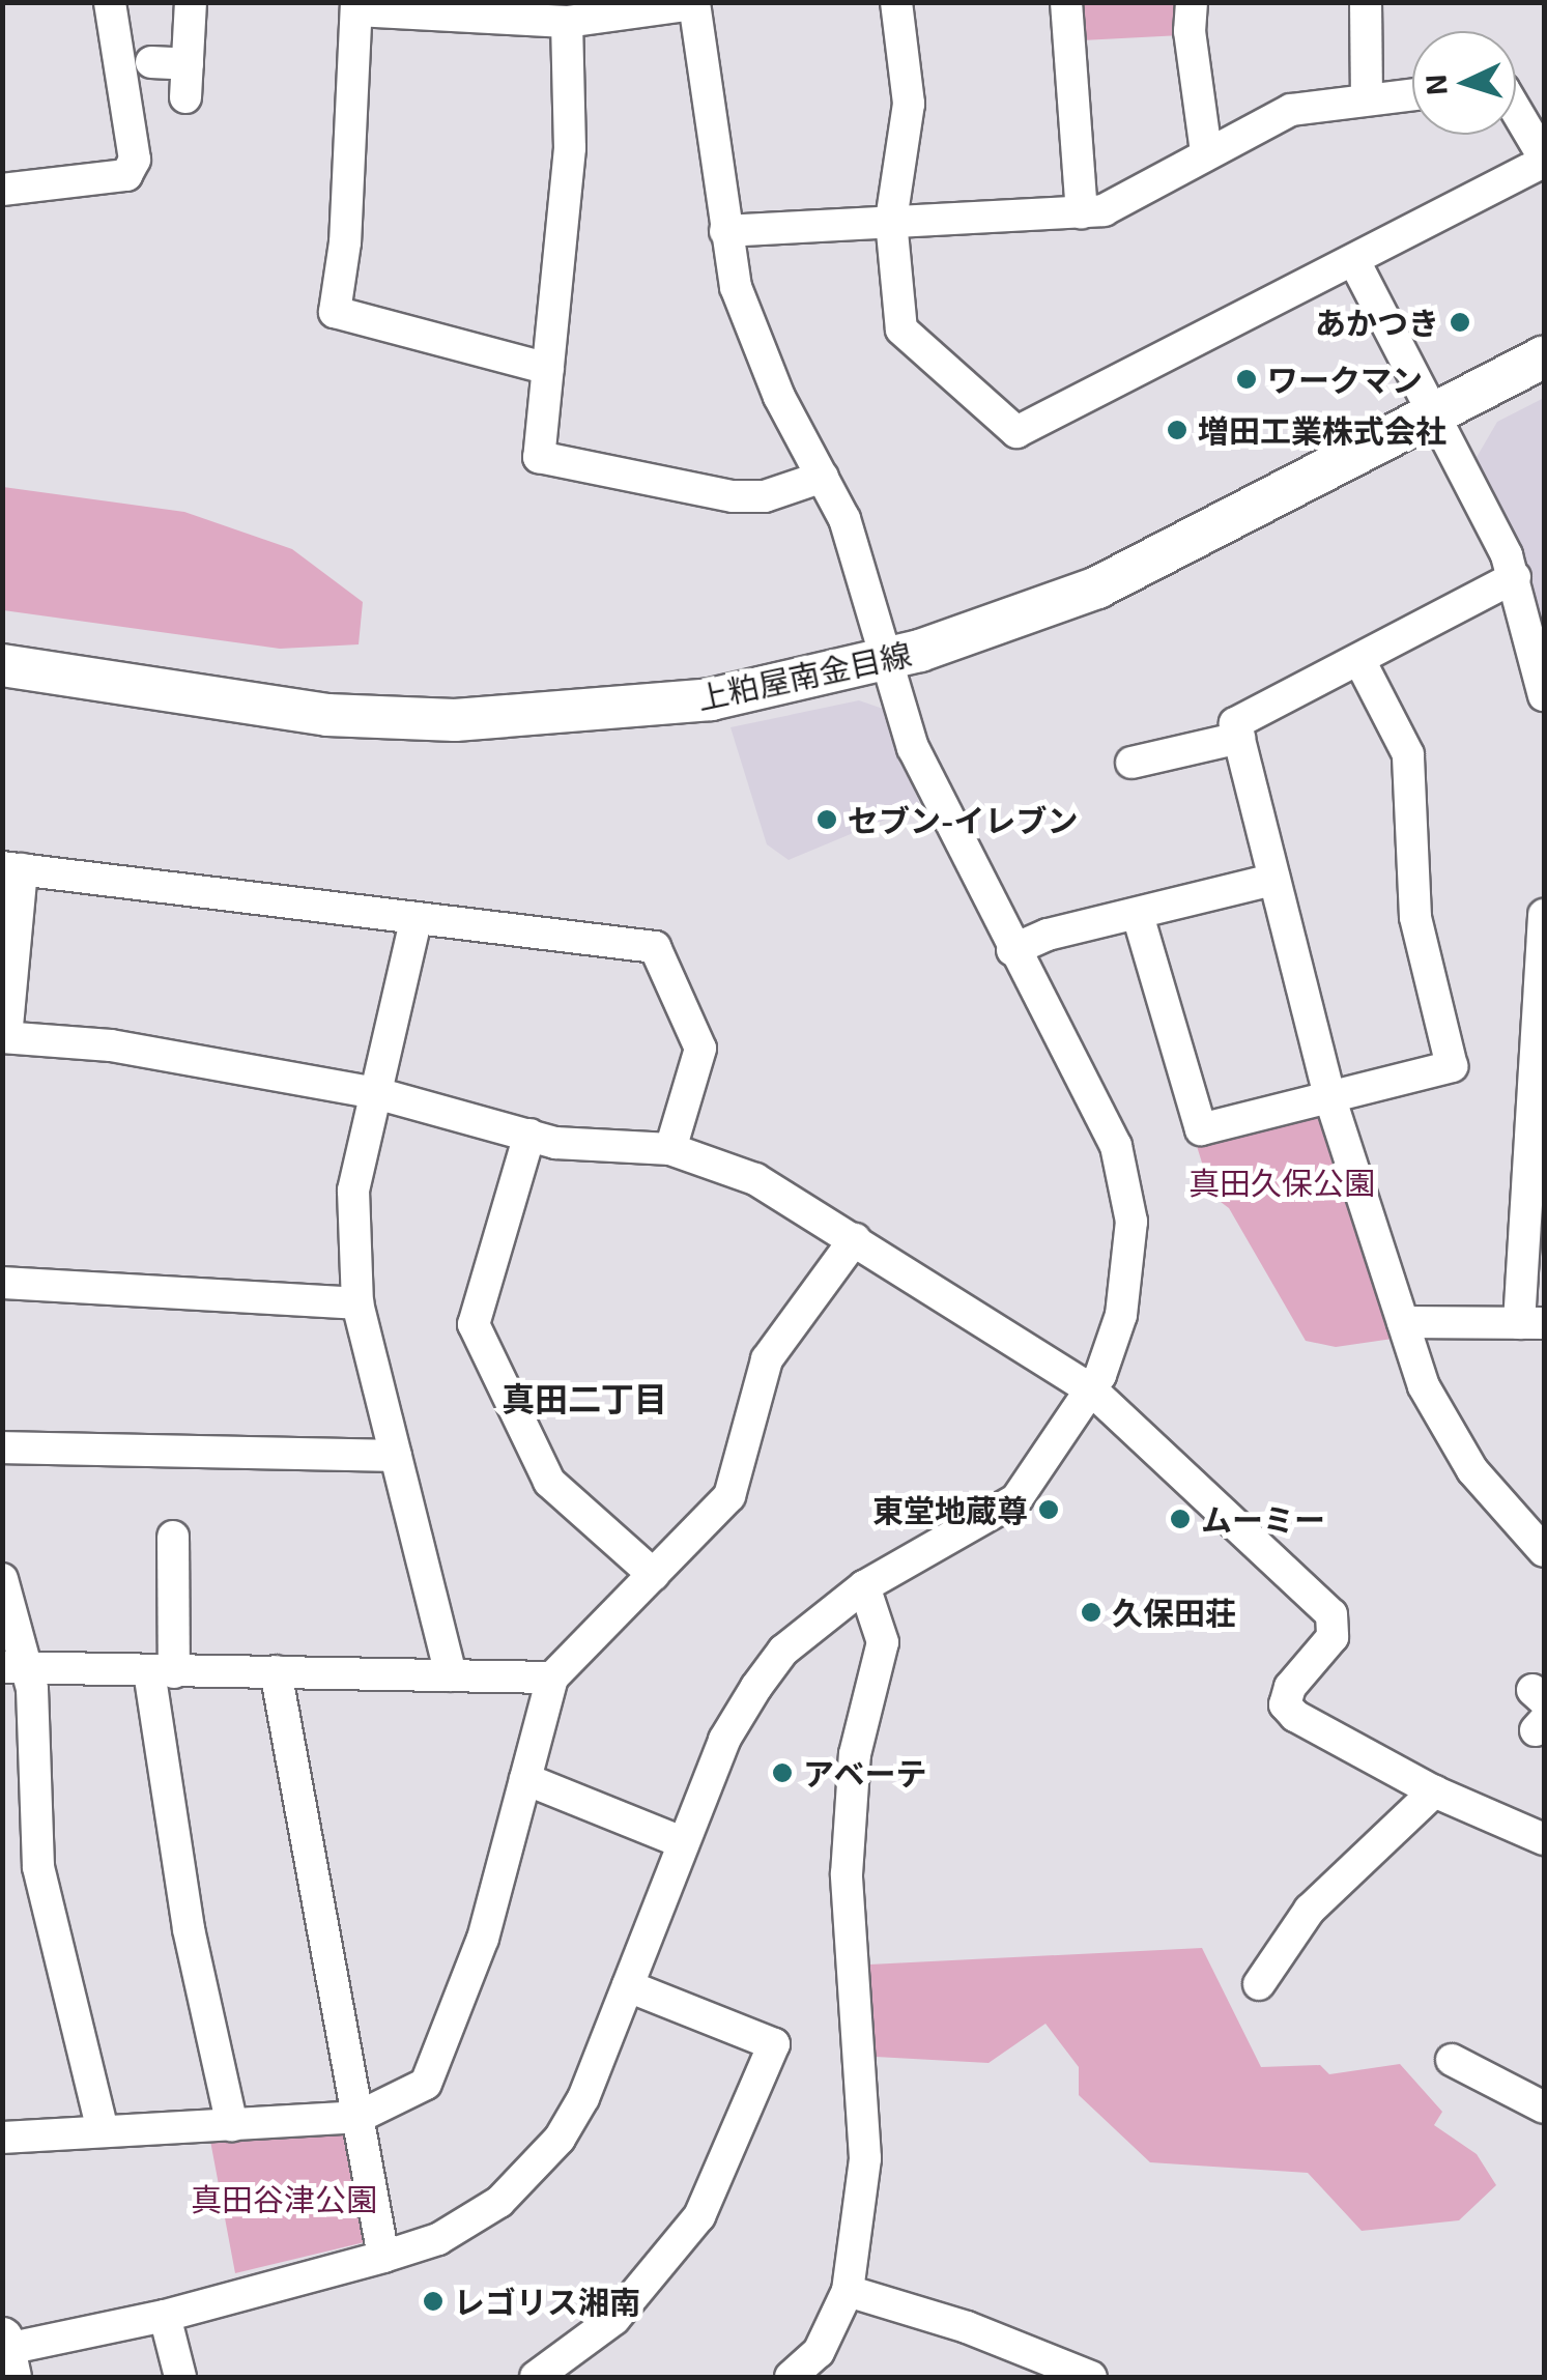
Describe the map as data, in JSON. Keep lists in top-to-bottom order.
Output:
{
  "streets": {
    "main road": ["上粕屋南金目線"]
  },
  "districts": ["真田二丁目"],
  "parks": ["真田久保公園", "真田谷津公園"],
  "places": [
    "あかつき",
    "ワークマン",
    "増田工業株式会社",
    "セブン-イレブン",
    "東堂地蔵尊",
    "ムーミー",
    "久保田荘",
    "アベーテ",
    "レゴリス湘南"
  ],
  "north": "left"
}
